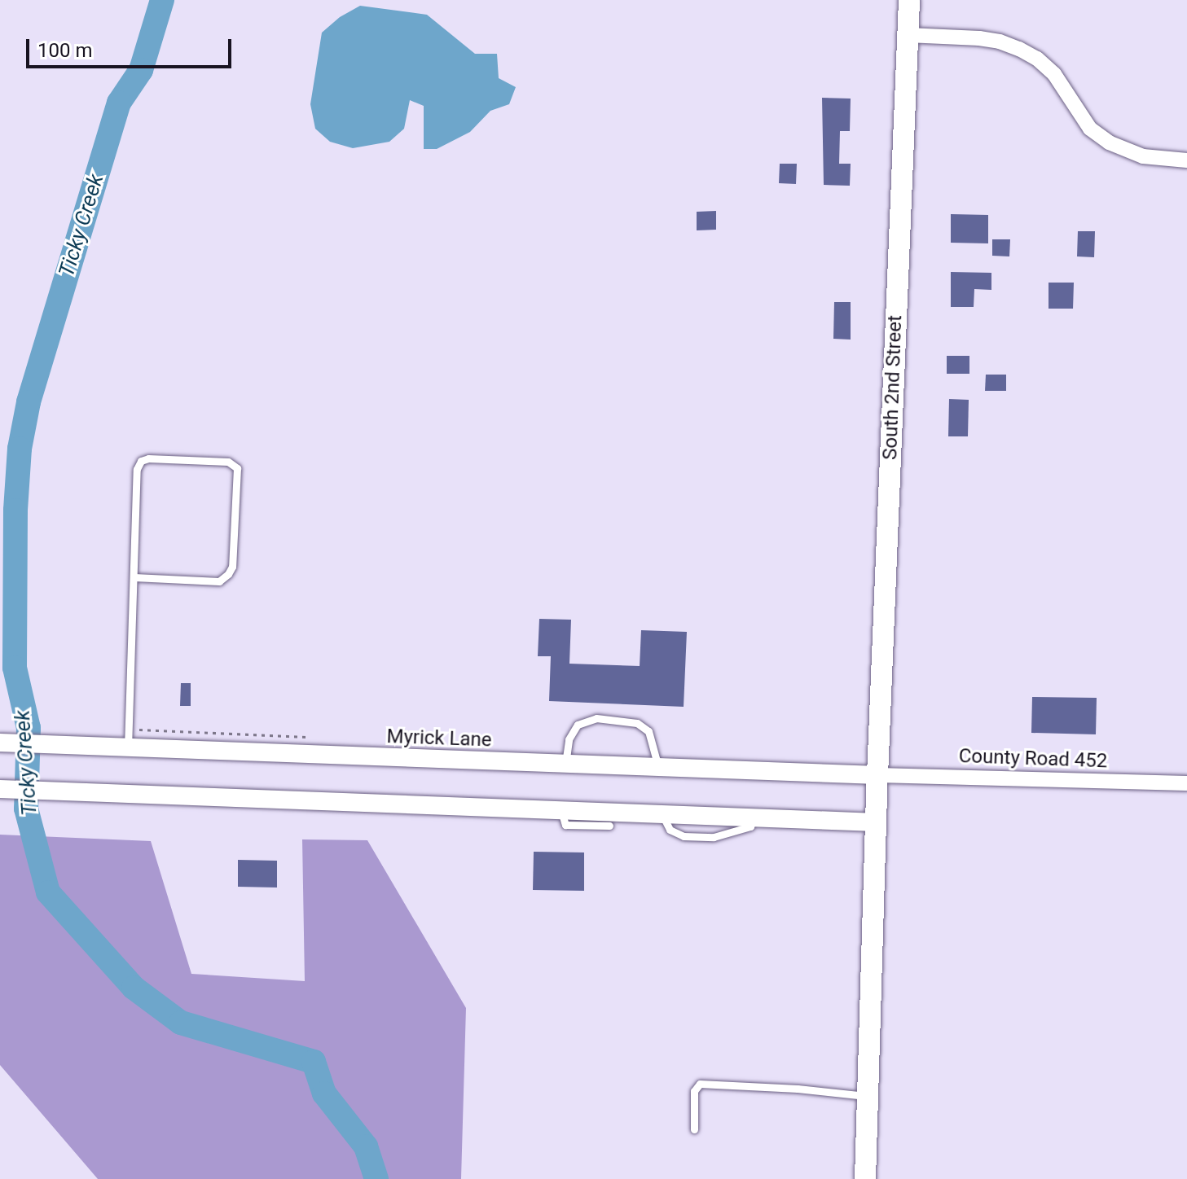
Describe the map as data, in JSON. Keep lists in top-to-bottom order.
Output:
{
  "streets": {
    "main road": ["South 2nd Street"],
    "street": ["Myrick Lane", "County Road 452"]
  },
  "crossings": [
    ["South 2nd Street", "Myrick Lane"],
    ["South 2nd Street", "County Road 452"],
    ["Myrick Lane", "County Road 452"]
  ],
  "water": ["Ticky Creek"],
  "scale_bar": "100 m"
}
